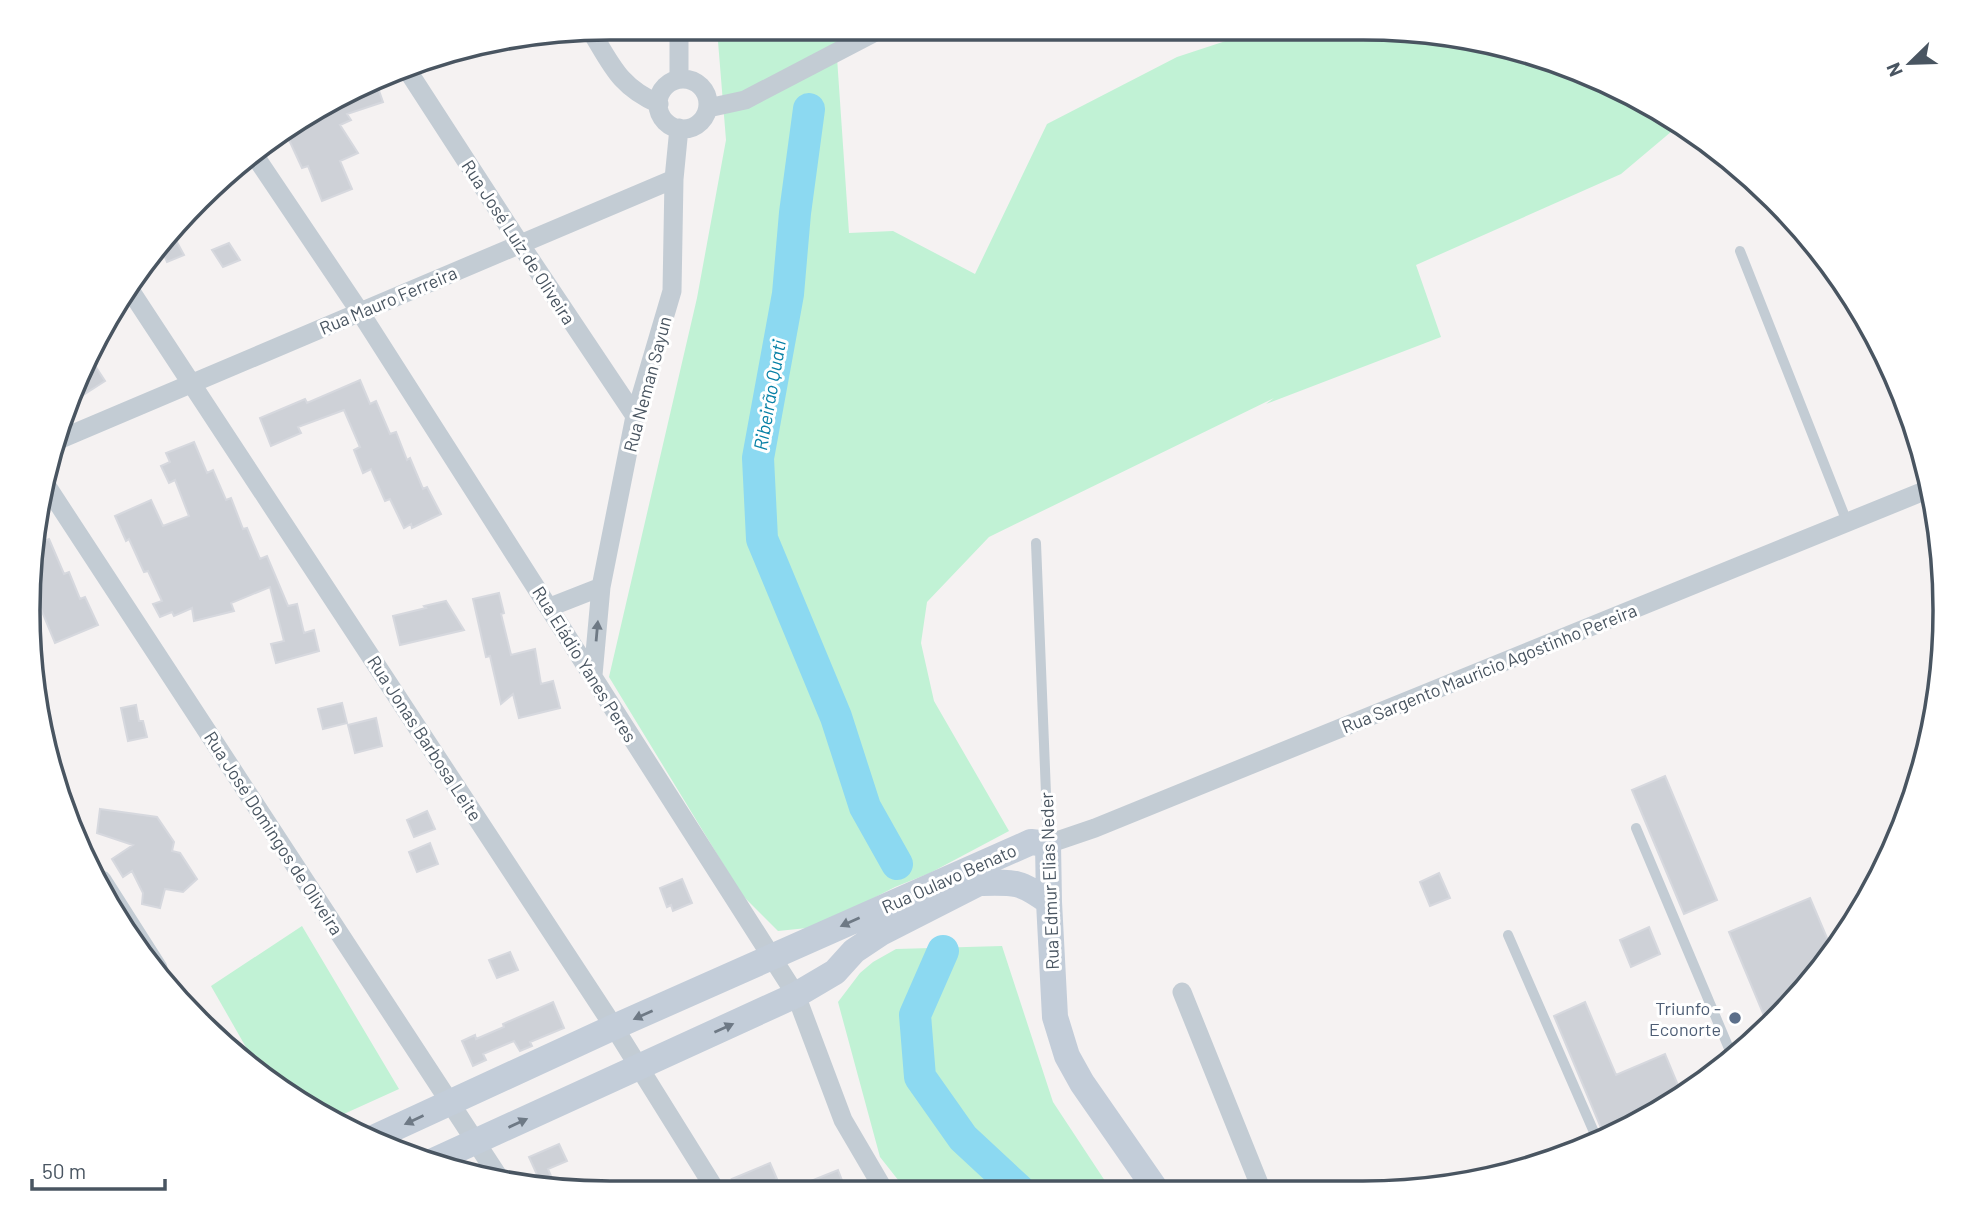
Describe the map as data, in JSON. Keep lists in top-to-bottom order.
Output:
{
  "streets": {
    "street": [
      "Rua José Luíz de Oliveira",
      "Rua Mauro Ferreira",
      "Rua Neman Sayun",
      "Rua Eládio Yanes Peres",
      "Rua Sargento Maurício Agostinho Pereira",
      "Rua Jonas Barbosa Leite",
      "Rua José Domingos de Oliveira",
      "Rua Oulavo Benato",
      "Rua Edmur Elias Neder"
    ]
  },
  "crossings": [
    ["Rua José Luíz de Oliveira", "Rua Mauro Ferreira"],
    ["Rua José Luíz de Oliveira", "Rua Neman Sayun"],
    ["Rua Mauro Ferreira", "Rua Neman Sayun"],
    ["Rua Mauro Ferreira", "Rua Eládio Yanes Peres"],
    ["Rua Mauro Ferreira", "Rua Jonas Barbosa Leite"],
    ["Rua Neman Sayun", "Rua Eládio Yanes Peres"],
    ["Rua Eládio Yanes Peres", "Rua Oulavo Benato"],
    ["Rua Sargento Maurício Agostinho Pereira", "Rua Oulavo Benato"],
    ["Rua Sargento Maurício Agostinho Pereira", "Rua Edmur Elias Neder"],
    ["Rua Jonas Barbosa Leite", "Rua Oulavo Benato"],
    ["Rua José Domingos de Oliveira", "Rua Oulavo Benato"],
    ["Rua Oulavo Benato", "Rua Edmur Elias Neder"]
  ],
  "water": ["Ribeirão Quati"],
  "places": ["Triunfo - Econorte"],
  "scale_bar": "50 m",
  "north": "bottom left"
}
